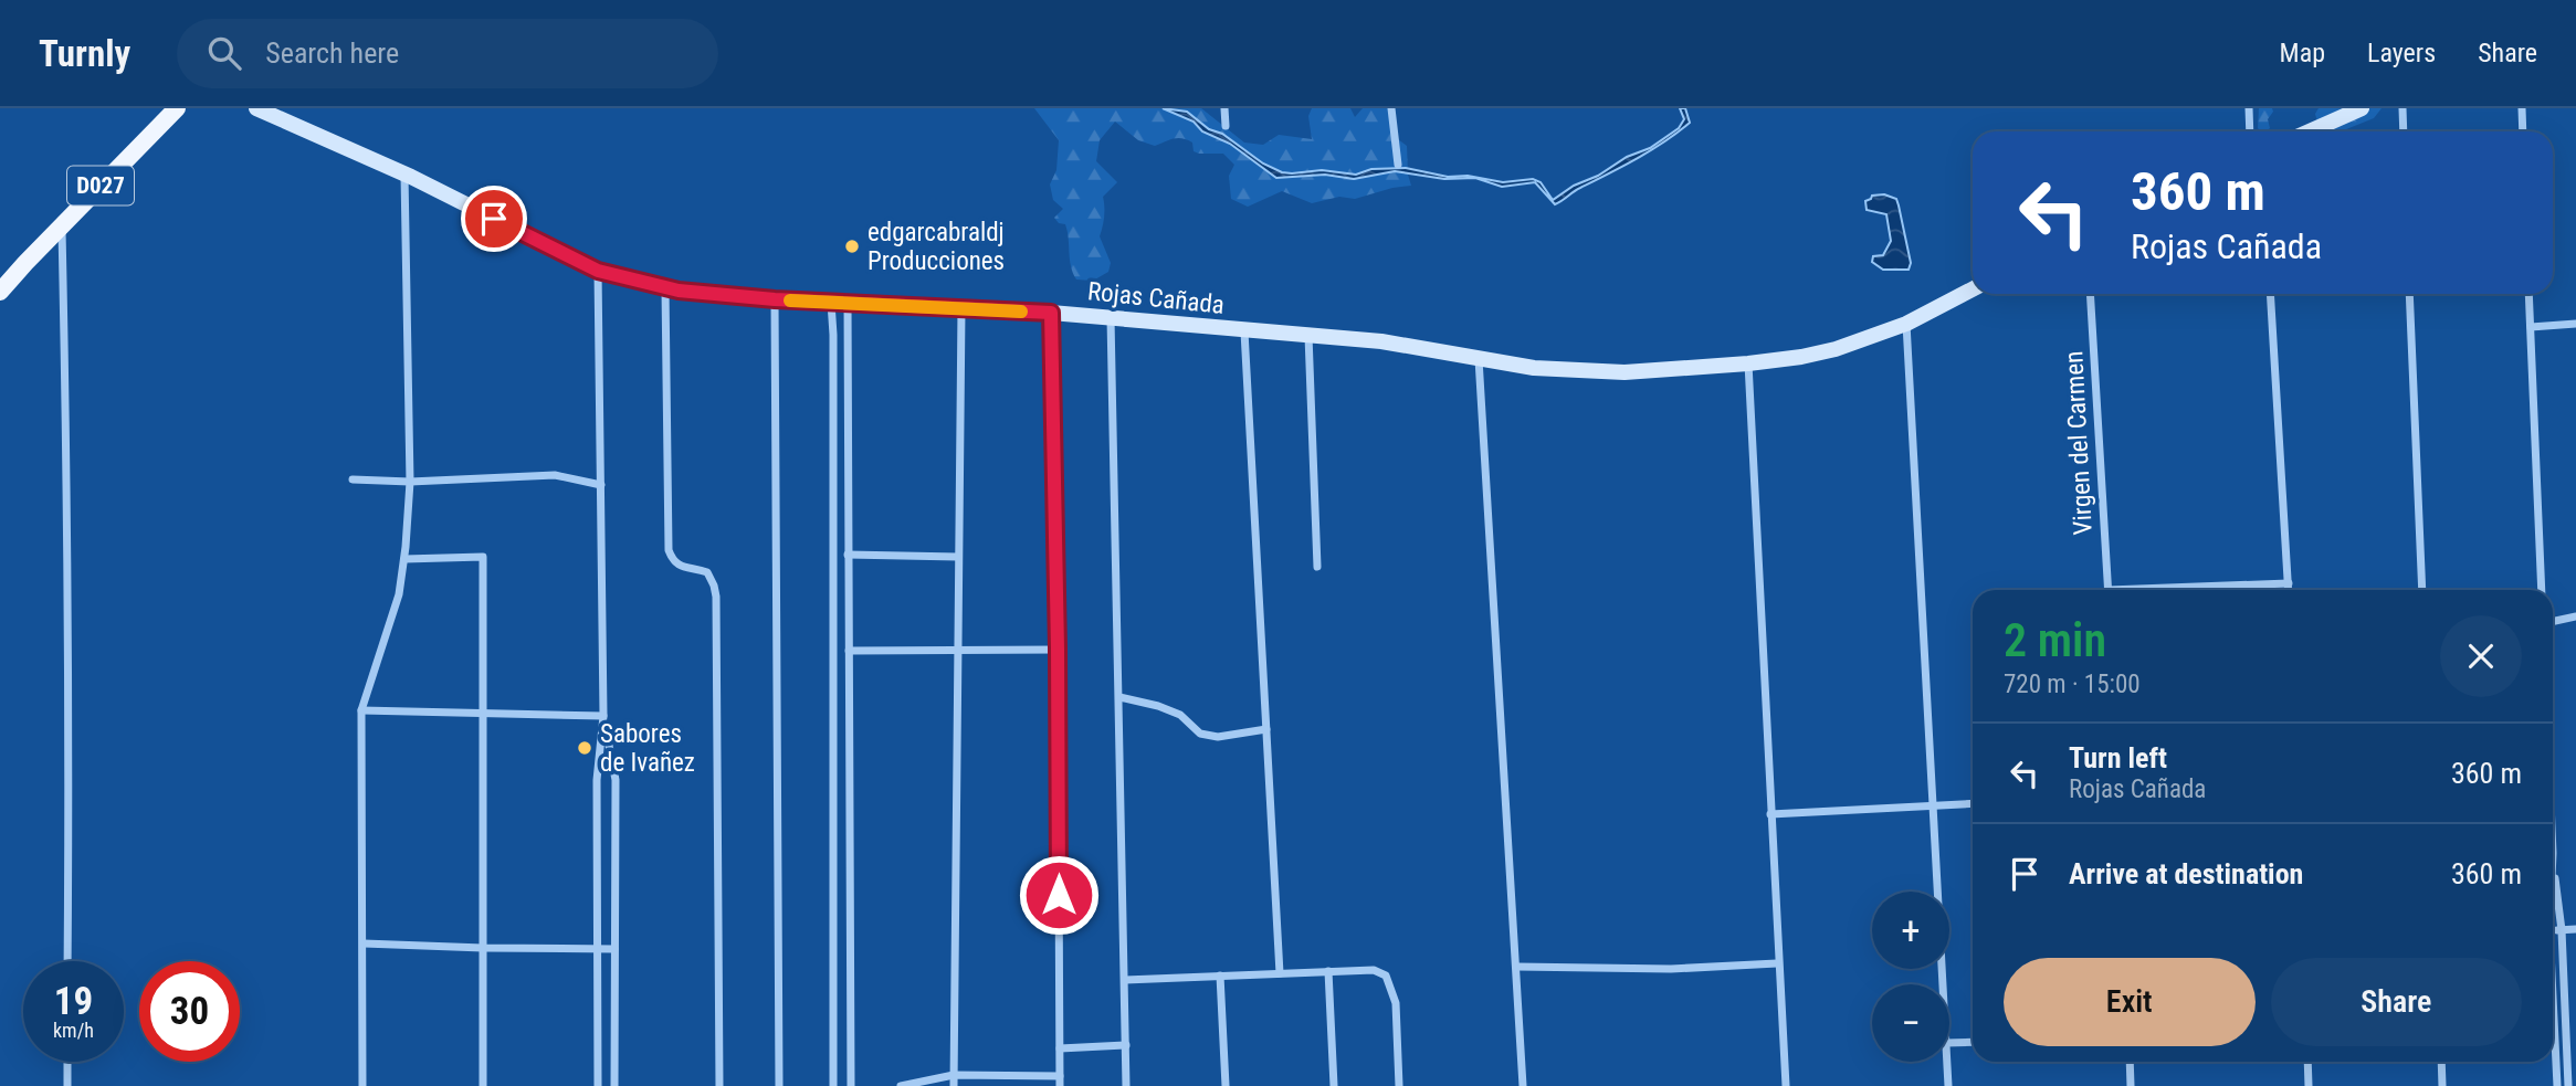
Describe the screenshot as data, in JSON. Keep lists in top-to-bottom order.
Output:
{
  "streets": {
    "main road": ["D027", "Rojas Cañada"],
    "street": ["Virgen del Carmen"]
  },
  "places": ["edgarcabraldj Producciones", "Sabores de Ivañez"],
  "page": {
    "header": "Turnly",
    "search": "Search here",
    "nav": ["Map", "Layers", "Share"],
    "turn": ["360 m", "Rojas Cañada"],
    "heading": ["2 min", "720 m · 15:00"],
    "list": [
      {
        "name": "Turn left",
        "note": "Rojas Cañada",
        "value": "360 m"
      },
      {
        "name": "Arrive at destination",
        "value": "360 m"
      }
    ],
    "map_buttons": ["+", "−"],
    "buttons": ["Exit", "Share"],
    "speed": "19 km/h",
    "limit": "30"
  }
}
